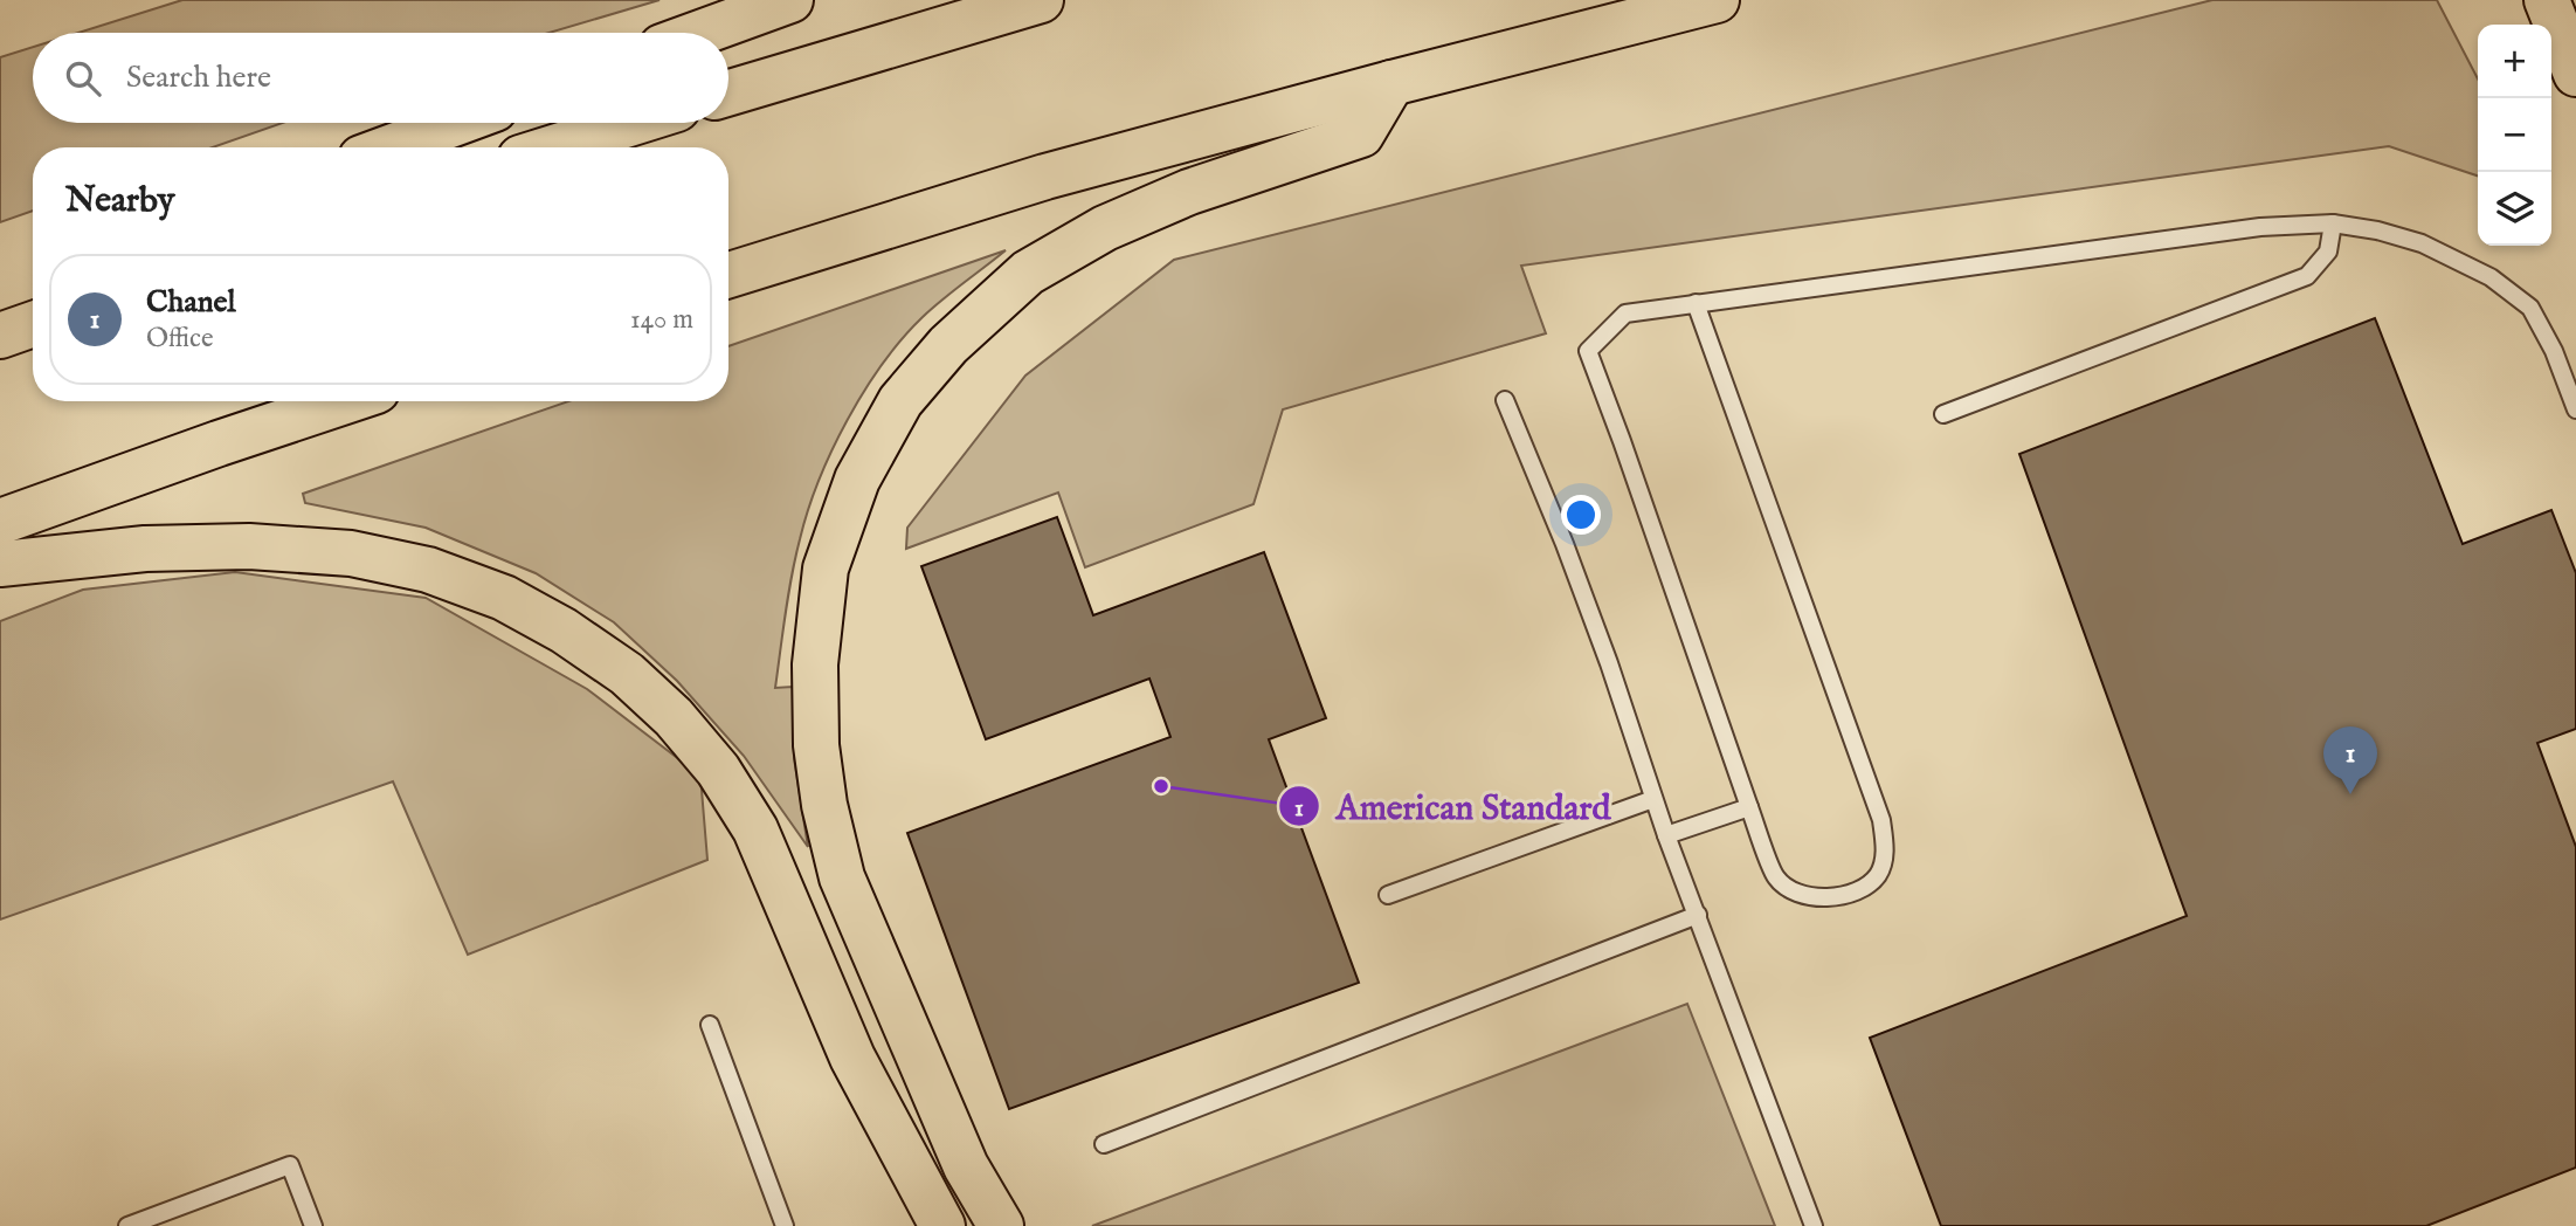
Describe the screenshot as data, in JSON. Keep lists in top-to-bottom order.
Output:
{
  "places": ["American Standard"],
  "page": {
    "map_buttons": ["+", "−"],
    "search": "Search here",
    "heading": "Nearby",
    "list": [
      {
        "mark": "1",
        "name": "Chanel",
        "note": "Office",
        "value": "140 m"
      }
    ],
    "pins": "1"
  }
}
